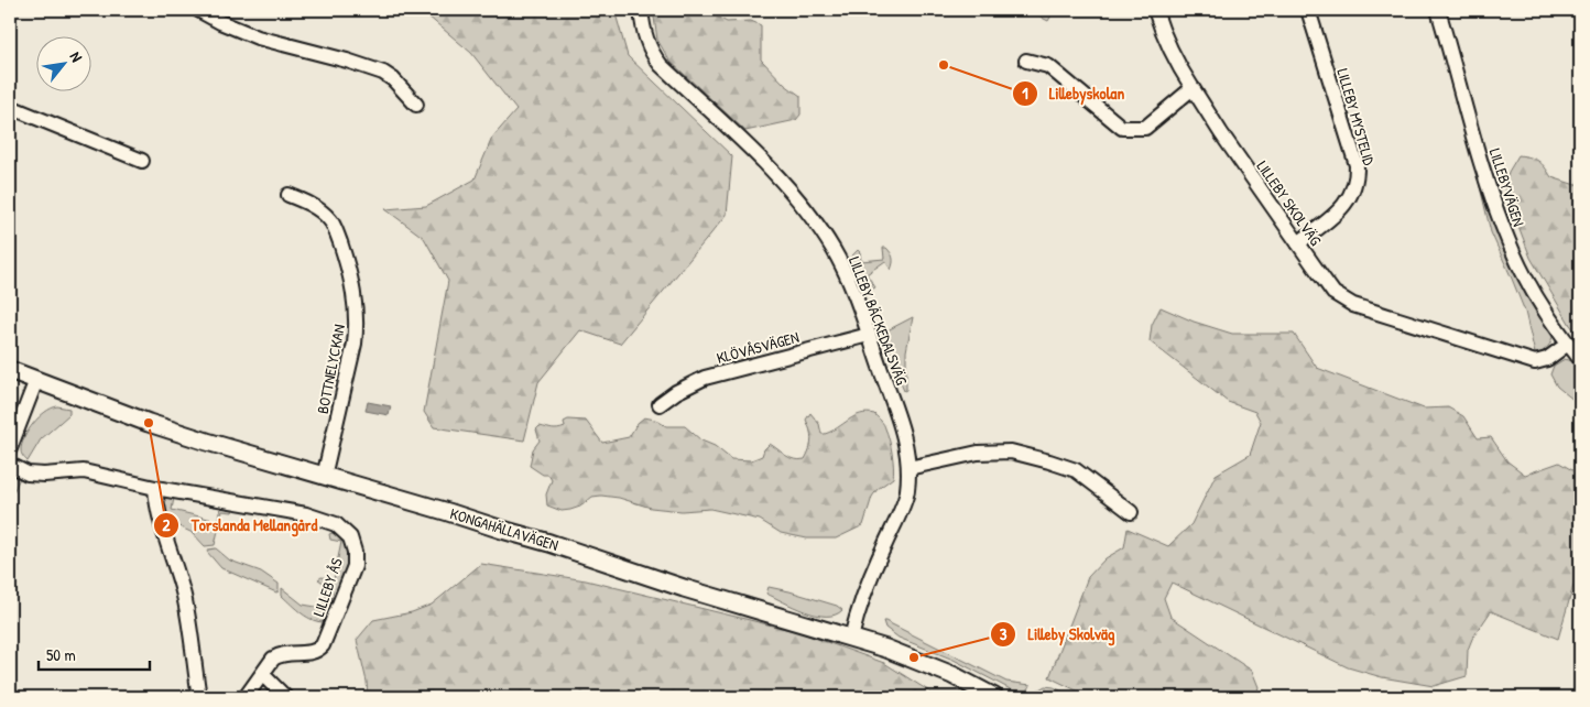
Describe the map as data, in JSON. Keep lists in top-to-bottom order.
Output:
{
  "streets": {
    "street": [
      "LILLEBY MYSTELID",
      "LILLEBYVÄGEN",
      "LILLEBY SKOLVÄG",
      "LILLEBY BÄCKEDALSVÄG",
      "KLÖVÅSVÄGEN",
      "BOTTNELYCKAN",
      "KONGAHÄLLAVÄGEN",
      "LILLEBY ÅS"
    ]
  },
  "crossings": [
    ["LILLEBY MYSTELID", "LILLEBY SKOLVÄG"],
    ["LILLEBYVÄGEN", "LILLEBY SKOLVÄG"],
    ["LILLEBY BÄCKEDALSVÄG", "KLÖVÅSVÄGEN"],
    ["LILLEBY BÄCKEDALSVÄG", "KONGAHÄLLAVÄGEN"],
    ["BOTTNELYCKAN", "KONGAHÄLLAVÄGEN"]
  ],
  "places": ["Lillebyskolan", "Torslanda Mellangård", "Lilleby Skolväg"],
  "scale_bar": "50 m",
  "north": "top right"
}
